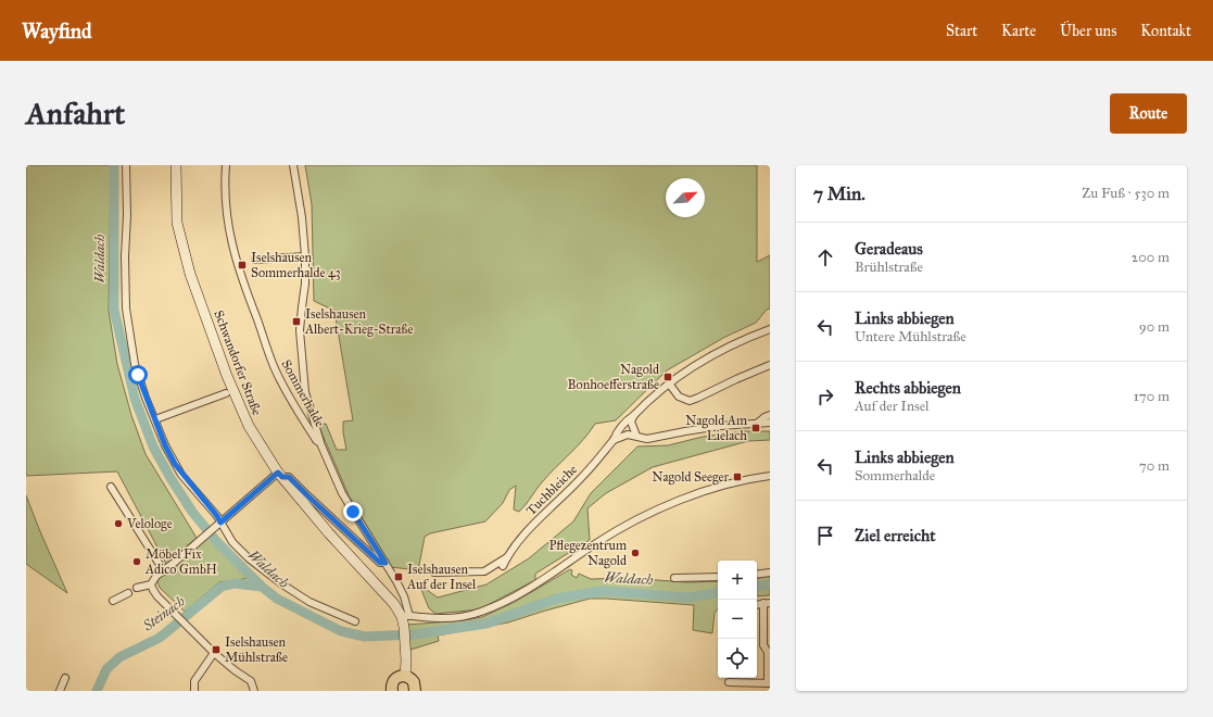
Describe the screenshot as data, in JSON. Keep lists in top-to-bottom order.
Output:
{
  "streets": {
    "main road": ["Schwandorfer Straße"],
    "street": ["Sommerhalde", "Tuchbleiche"]
  },
  "crossings": [
    ["Schwandorfer Straße", "Sommerhalde"]
  ],
  "water": ["Waldach", "Steinach"],
  "places": {
    "transit": [
      "Iselshausen Sommerhalde 43",
      "Iselshausen Albert-Krieg-Straße",
      "Nagold Bonhoefferstraße",
      "Nagold Am Lielach",
      "Nagold Seeger",
      "Iselshausen Auf der Insel",
      "Iselshausen Mühlstraße"
    ],
    "other": ["Velologe", "Pflegezentrum Nagold", "Möbel Fix Adico GmbH"]
  },
  "north": "top right",
  "page": {
    "header": "Wayfind",
    "nav": [
      "Start",
      "Karte",
      "Über uns",
      "Kontakt"
    ],
    "buttons": "Route",
    "title": "Anfahrt",
    "heading": ["7 Min.", "Zu Fuß · 530 m"],
    "list": [
      ["Geradeaus", "Brühlstraße", "200 m"],
      ["Links abbiegen", "Untere Mühlstraße", "90 m"],
      ["Rechts abbiegen", "Auf der Insel", "170 m"],
      ["Links abbiegen", "Sommerhalde", "70 m"],
      "Ziel erreicht"
    ],
    "map_buttons": ["+", "−"]
  }
}
